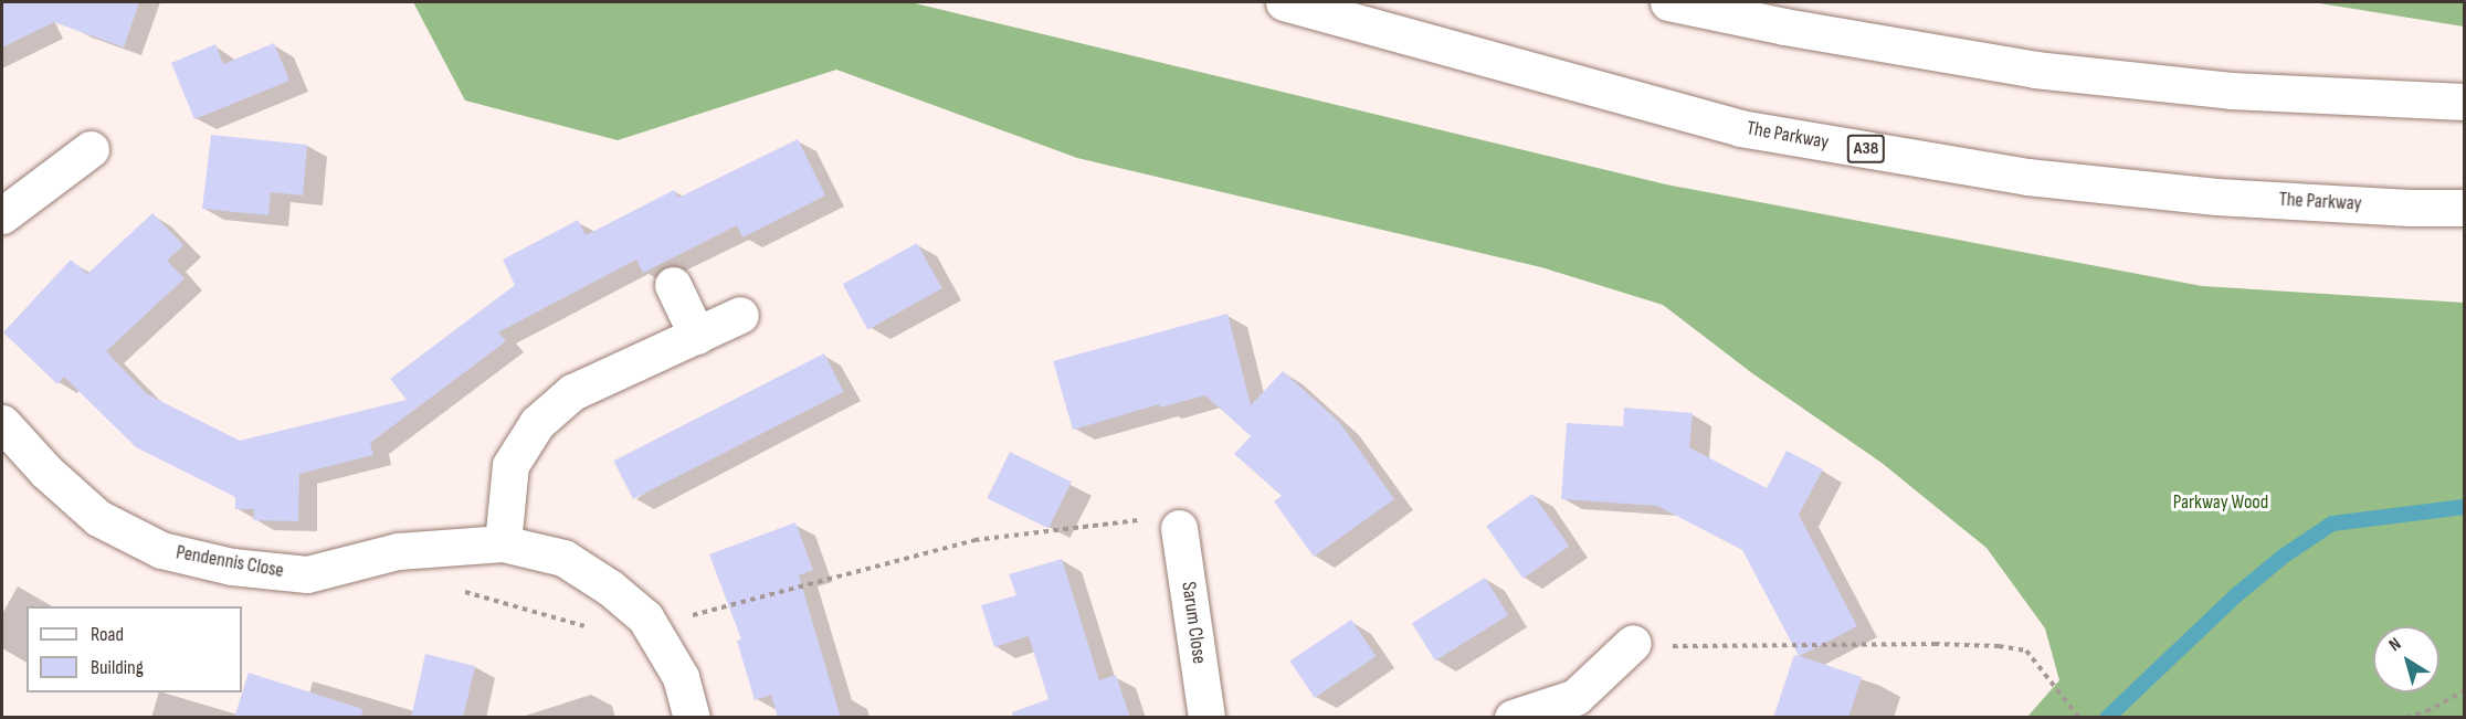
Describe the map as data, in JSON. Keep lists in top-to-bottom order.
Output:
{
  "streets": {
    "main road": [
      "The Parkway",
      "A38",
      "Pendennis Close",
      "Sarum Close"
    ]
  },
  "parks": ["Parkway Wood"],
  "legend": ["Road", "Building"],
  "north": "top left"
}
